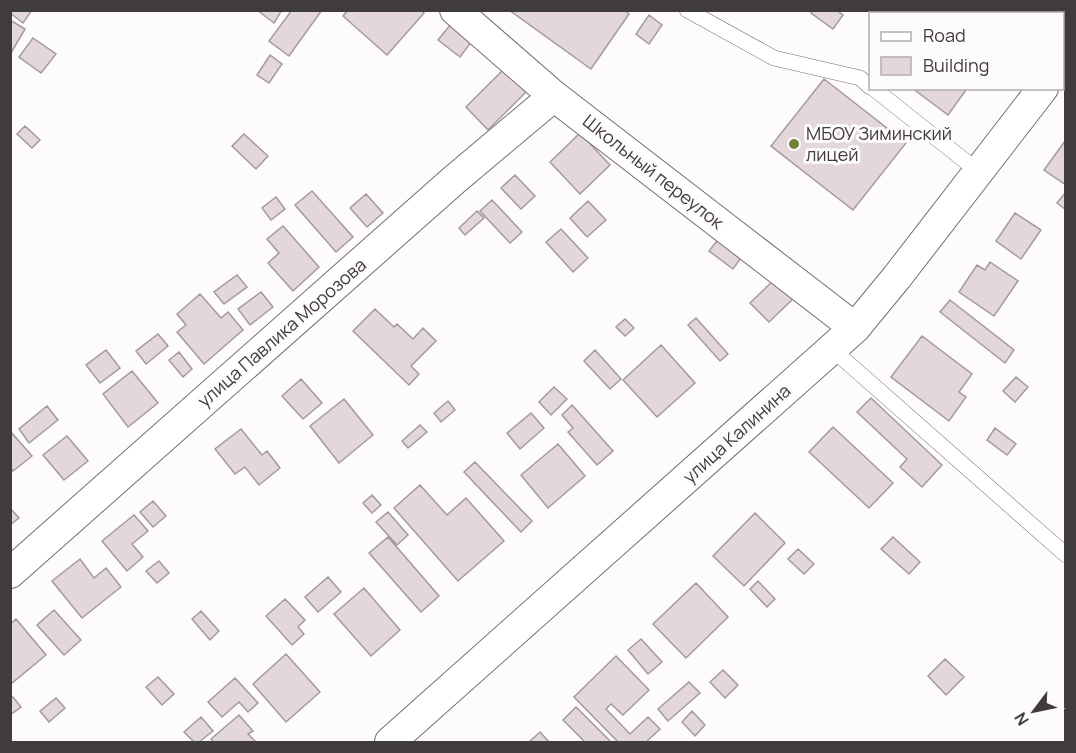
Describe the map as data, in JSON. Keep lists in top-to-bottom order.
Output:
{
  "streets": {
    "street": ["Школьный переулок", "улица Павлика Морозова", "улица Калинина"]
  },
  "crossings": [
    ["Школьный переулок", "улица Павлика Морозова"],
    ["Школьный переулок", "улица Калинина"]
  ],
  "places": ["МБОУ Зиминский лицей"],
  "legend": ["Road", "Building"],
  "north": "bottom left"
}
